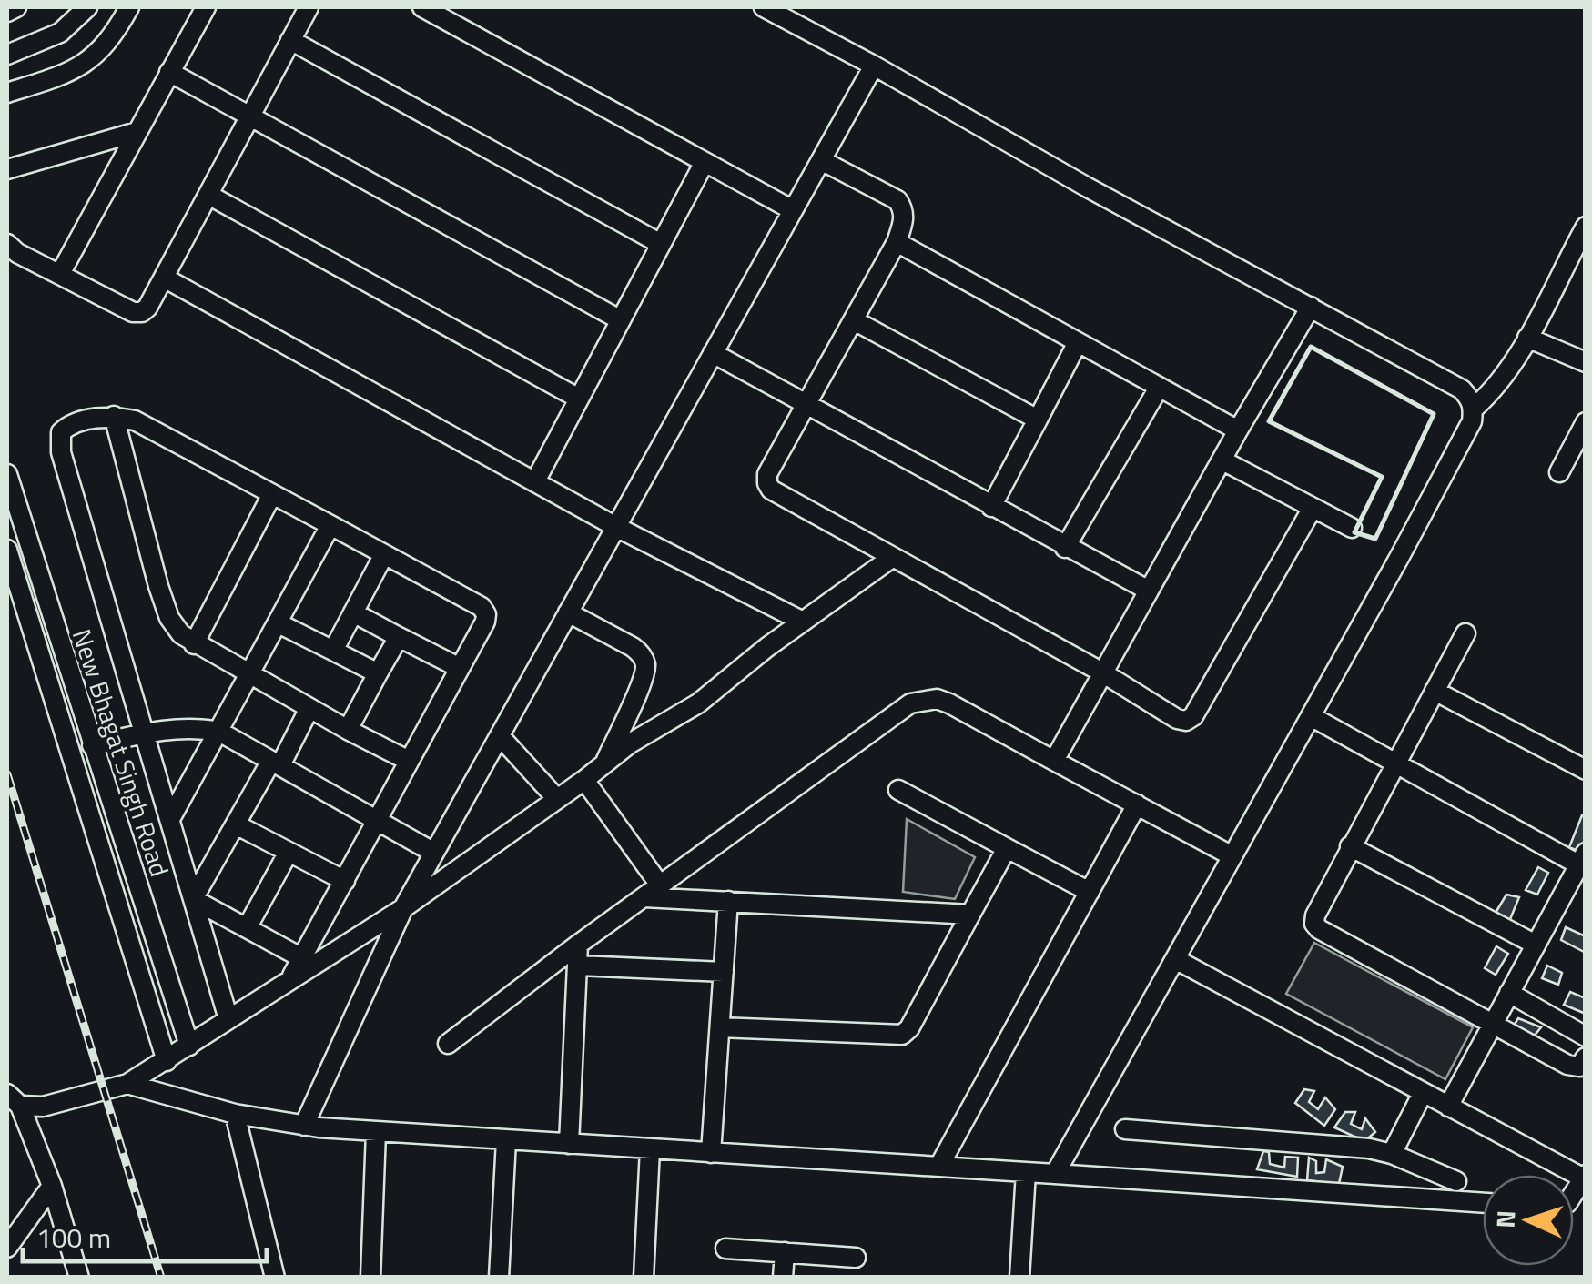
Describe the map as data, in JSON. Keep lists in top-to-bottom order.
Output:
{
  "streets": {
    "street": ["New Bhagat Singh Road"]
  },
  "scale_bar": "100 m",
  "north": "left"
}
